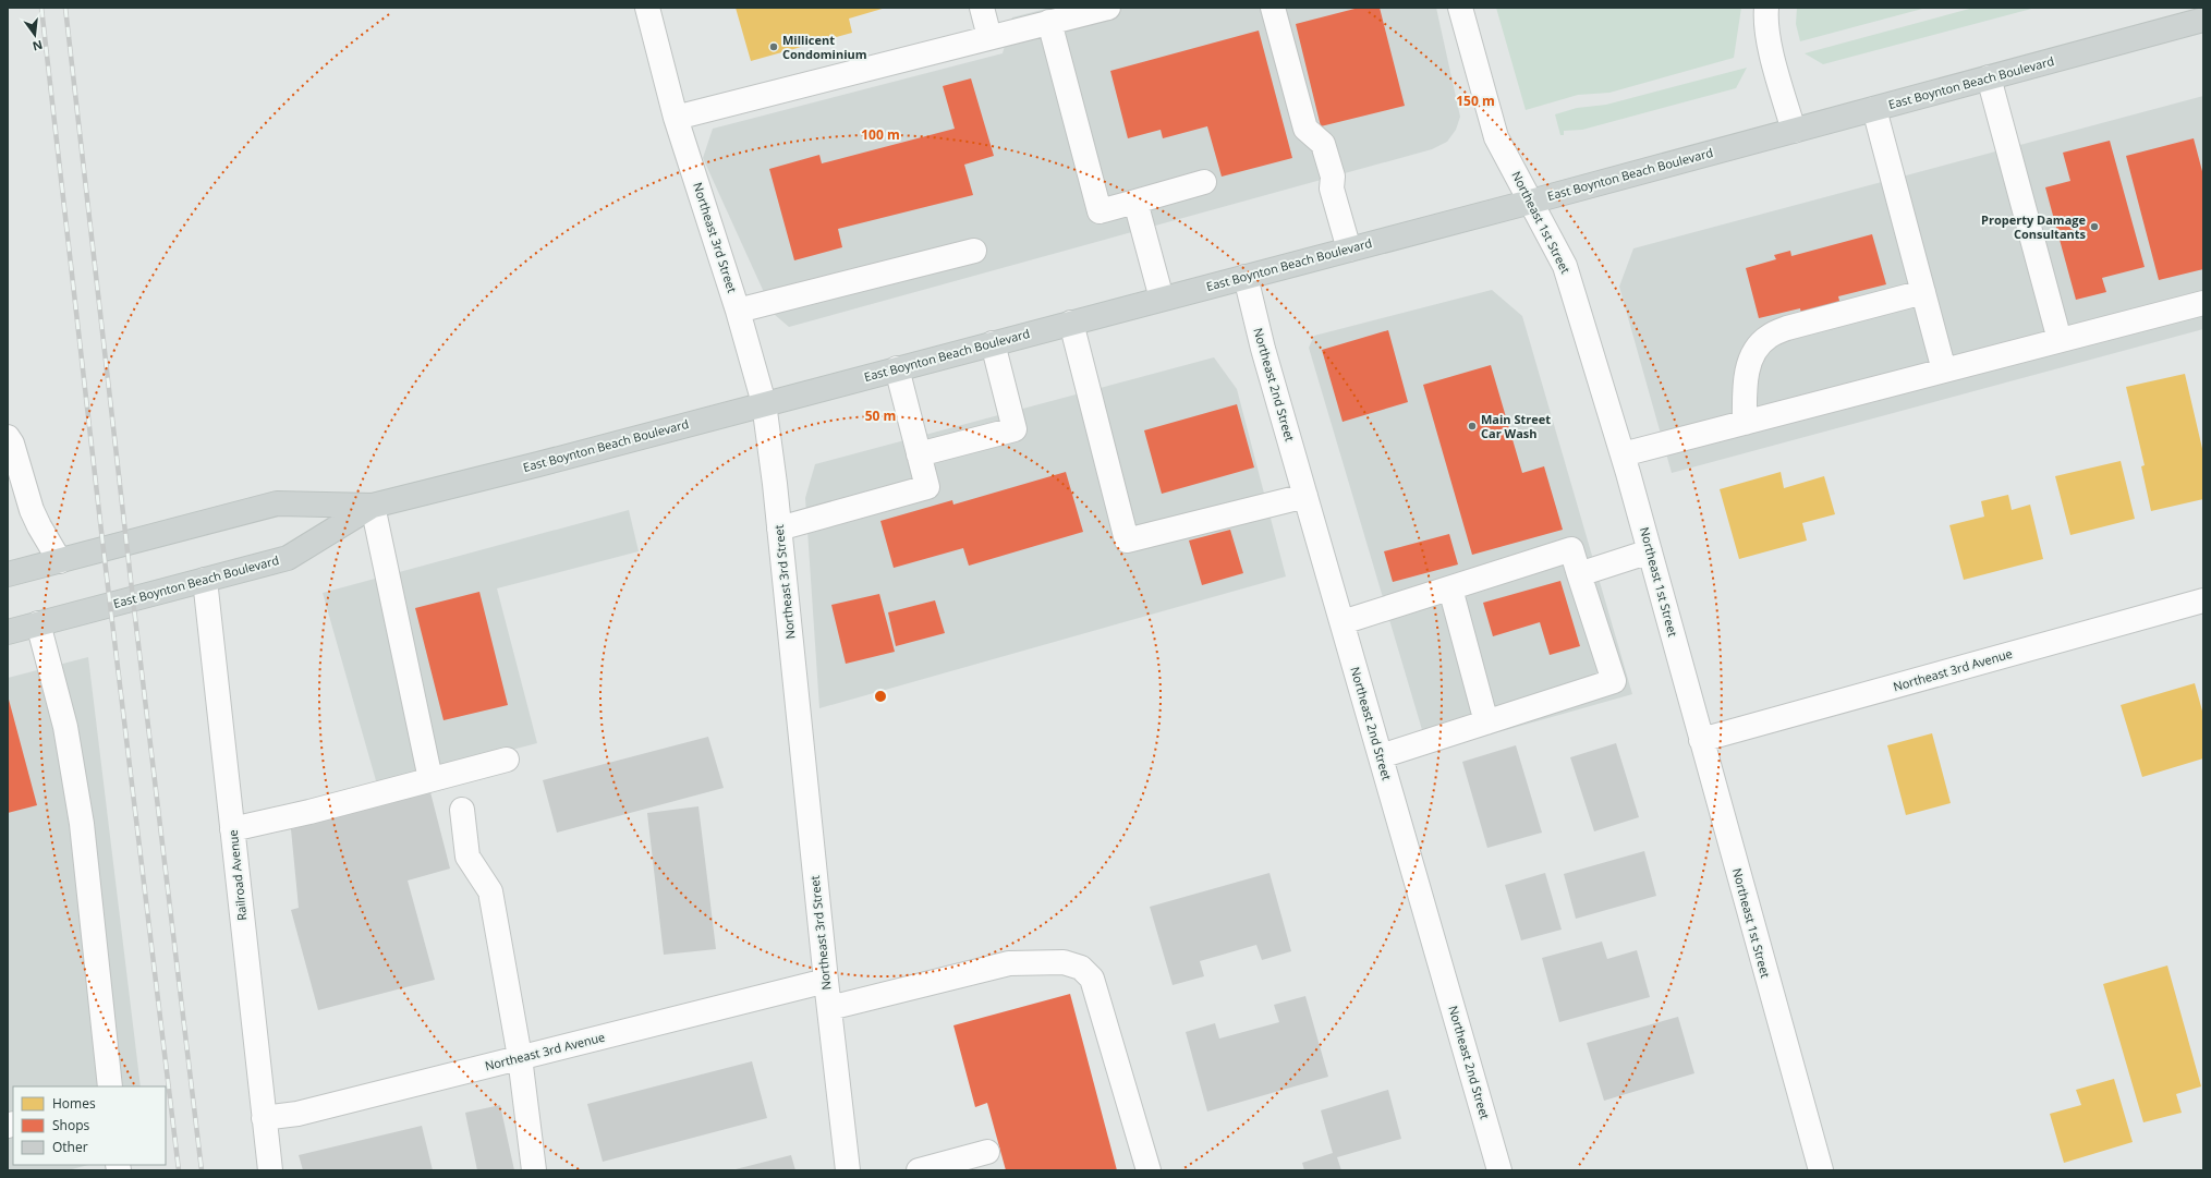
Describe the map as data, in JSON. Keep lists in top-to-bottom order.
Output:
{
  "streets": {
    "main road": ["East Boynton Beach Boulevard"],
    "street": [
      "Northeast 1st Street",
      "Northeast 3rd Street",
      "Northeast 2nd Street",
      "Northeast 3rd Avenue",
      "Railroad Avenue"
    ]
  },
  "crossings": [
    ["East Boynton Beach Boulevard", "Northeast 1st Street"],
    ["East Boynton Beach Boulevard", "Northeast 3rd Street"],
    ["East Boynton Beach Boulevard", "Northeast 2nd Street"],
    ["East Boynton Beach Boulevard", "Railroad Avenue"],
    ["Northeast 1st Street", "Northeast 3rd Avenue"],
    ["Northeast 3rd Street", "Northeast 3rd Avenue"],
    ["Northeast 3rd Avenue", "Railroad Avenue"]
  ],
  "places": ["Millicent Condominium", "Property Damage Consultants", "Main Street Car Wash"],
  "legend": ["Homes", "Shops", "Other"],
  "north": "bottom",
  "rings": ["150 m", "100 m", "50 m"]
}
